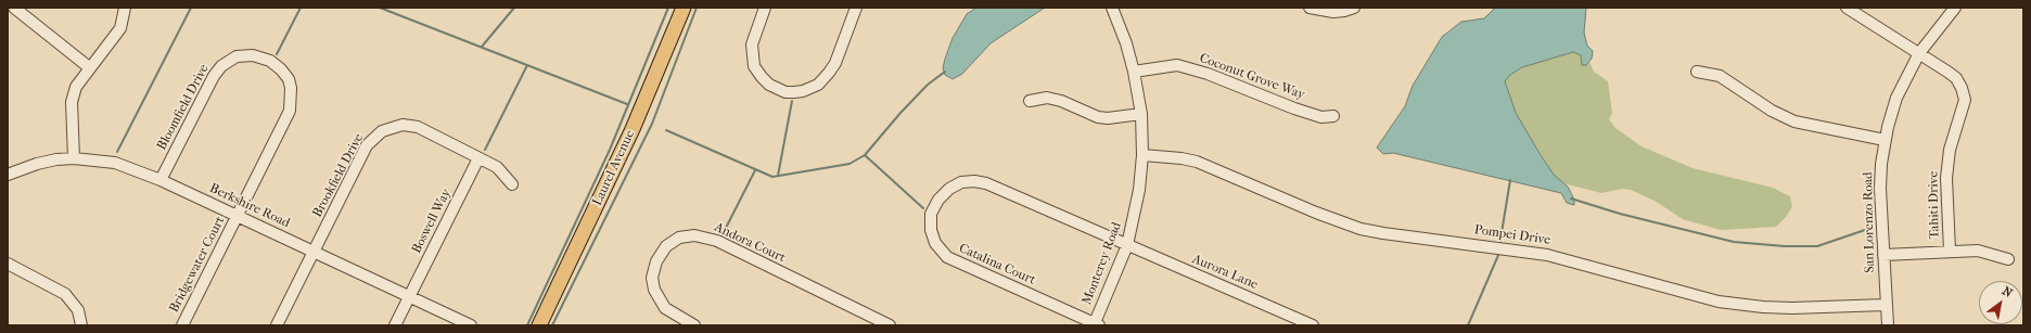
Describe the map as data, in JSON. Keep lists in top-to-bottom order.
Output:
{
  "streets": {
    "main road": ["Laurel Avenue"],
    "street": [
      "Coconut Grove Way",
      "Bloomfield Drive",
      "Brookfield Drive",
      "Tahiti Drive",
      "Berkshire Road",
      "Boswell Way",
      "San Lorenzo Road",
      "Pompei Drive",
      "Andora Court",
      "Monterey Road",
      "Bridgewater Court",
      "Catalina Court",
      "Aurora Lane"
    ]
  },
  "crossings": [
    ["Coconut Grove Way", "Monterey Road"],
    ["Bloomfield Drive", "Berkshire Road"],
    ["Bloomfield Drive", "Bridgewater Court"],
    ["Brookfield Drive", "Berkshire Road"],
    ["Brookfield Drive", "Boswell Way"],
    ["Tahiti Drive", "San Lorenzo Road"],
    ["Berkshire Road", "Boswell Way"],
    ["Berkshire Road", "Bridgewater Court"],
    ["San Lorenzo Road", "Pompei Drive"],
    ["Pompei Drive", "Monterey Road"],
    ["Monterey Road", "Catalina Court"],
    ["Monterey Road", "Aurora Lane"],
    ["Catalina Court", "Aurora Lane"]
  ],
  "north": "top right"
}
